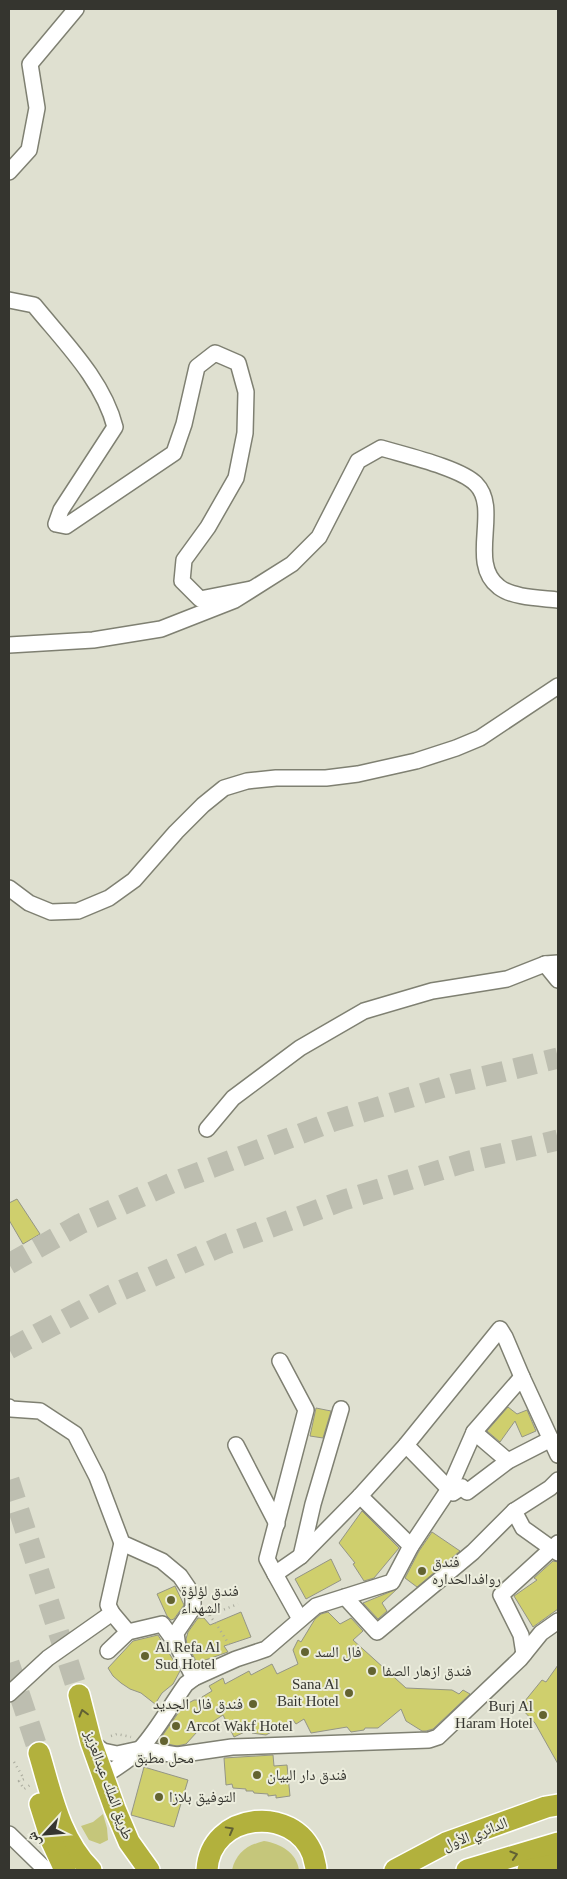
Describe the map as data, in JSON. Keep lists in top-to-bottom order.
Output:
{
  "streets": {
    "highway": ["طريق الملك عبدالعزيز", "الدائري الأول"]
  },
  "places": [
    "فندق روافدالحدارہ",
    "فندق لؤلؤة الشهداء",
    "فال السد",
    "Al Refa Al Sud Hotel",
    "فندق ازهار الصفا",
    "Sana Al Bait Hotel",
    "فندق فال الجديد",
    "Burj Al Haram Hotel",
    "Arcot Wakf Hotel",
    "محل مطبق",
    "فندق دار البيان",
    "التوفيق بلازا"
  ],
  "north": "bottom left"
}
